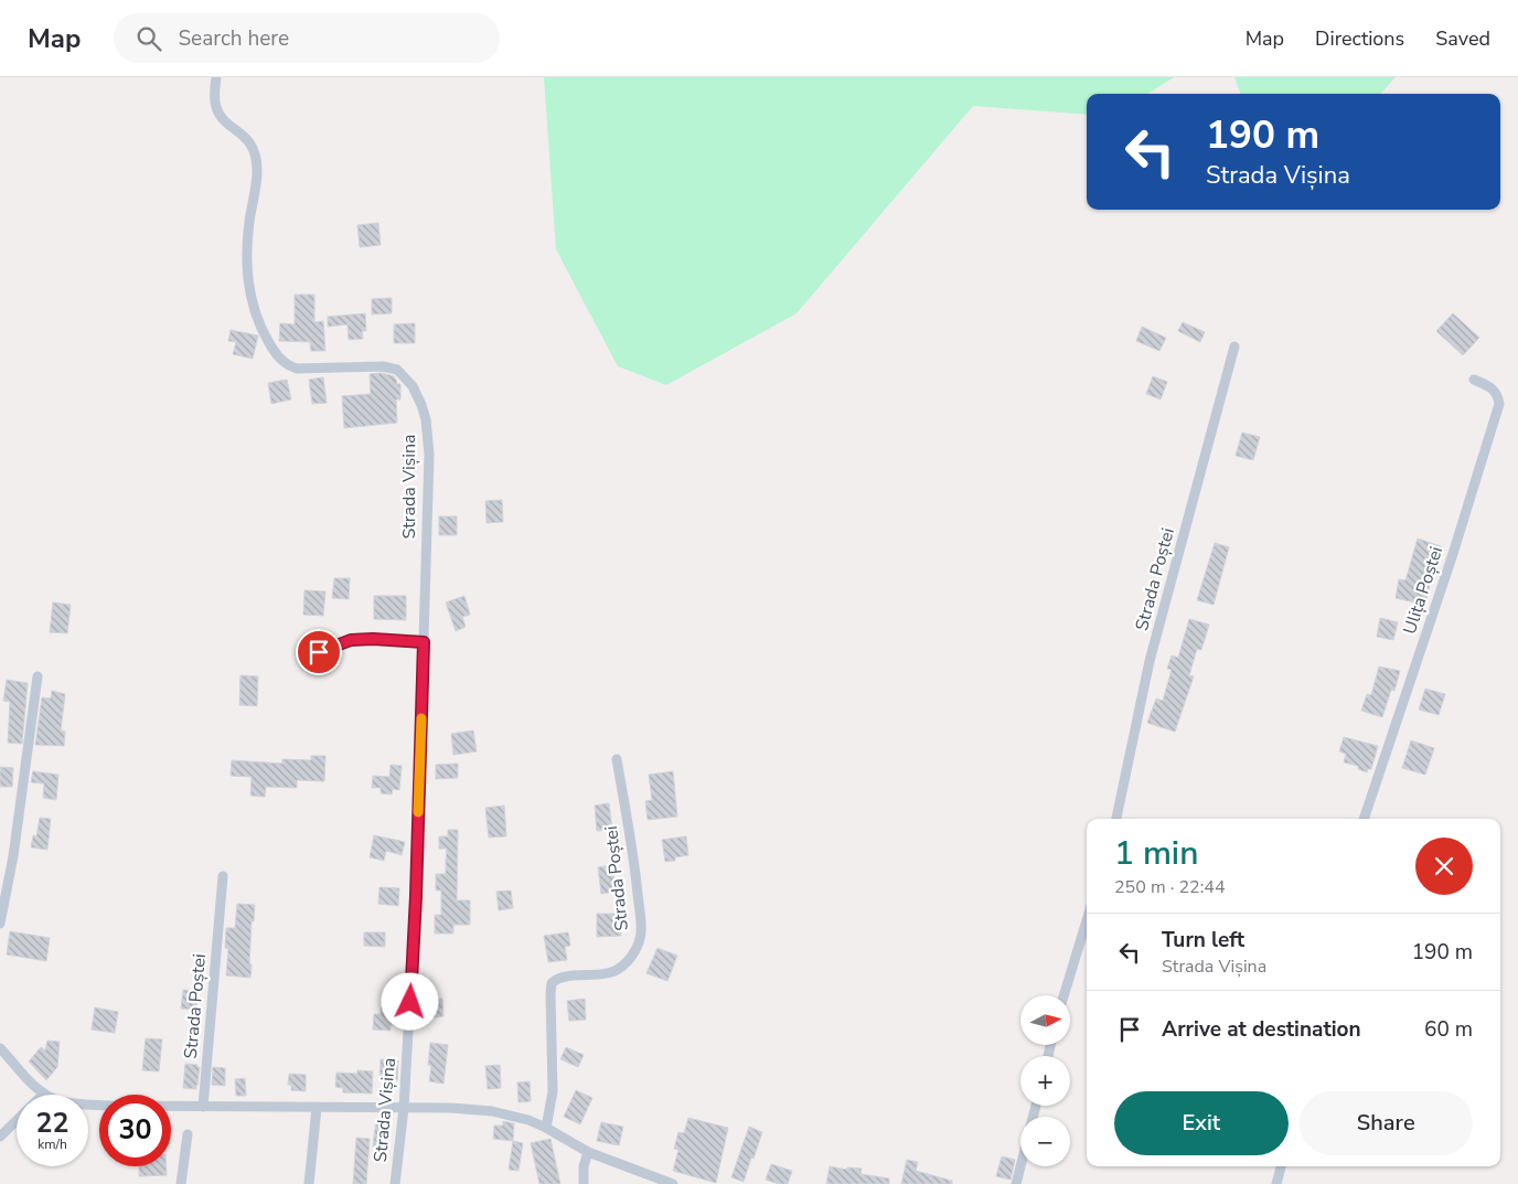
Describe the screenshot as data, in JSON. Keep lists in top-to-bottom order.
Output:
{
  "streets": {
    "street": ["Strada Vișina", "Strada Poștei", "Ulița Poștei"]
  },
  "north": "right",
  "page": {
    "header": "Map",
    "search": "Search here",
    "nav": ["Map", "Directions", "Saved"],
    "turn": ["190 m", "Strada Vișina"],
    "heading": ["1 min", "250 m · 22:44"],
    "list": [
      {
        "name": "Turn left",
        "note": "Strada Vișina",
        "value": "190 m"
      },
      {
        "name": "Arrive at destination",
        "value": "60 m"
      }
    ],
    "map_buttons": ["+", "−"],
    "buttons": ["Exit", "Share"],
    "speed": "22 km/h",
    "limit": "30"
  }
}
